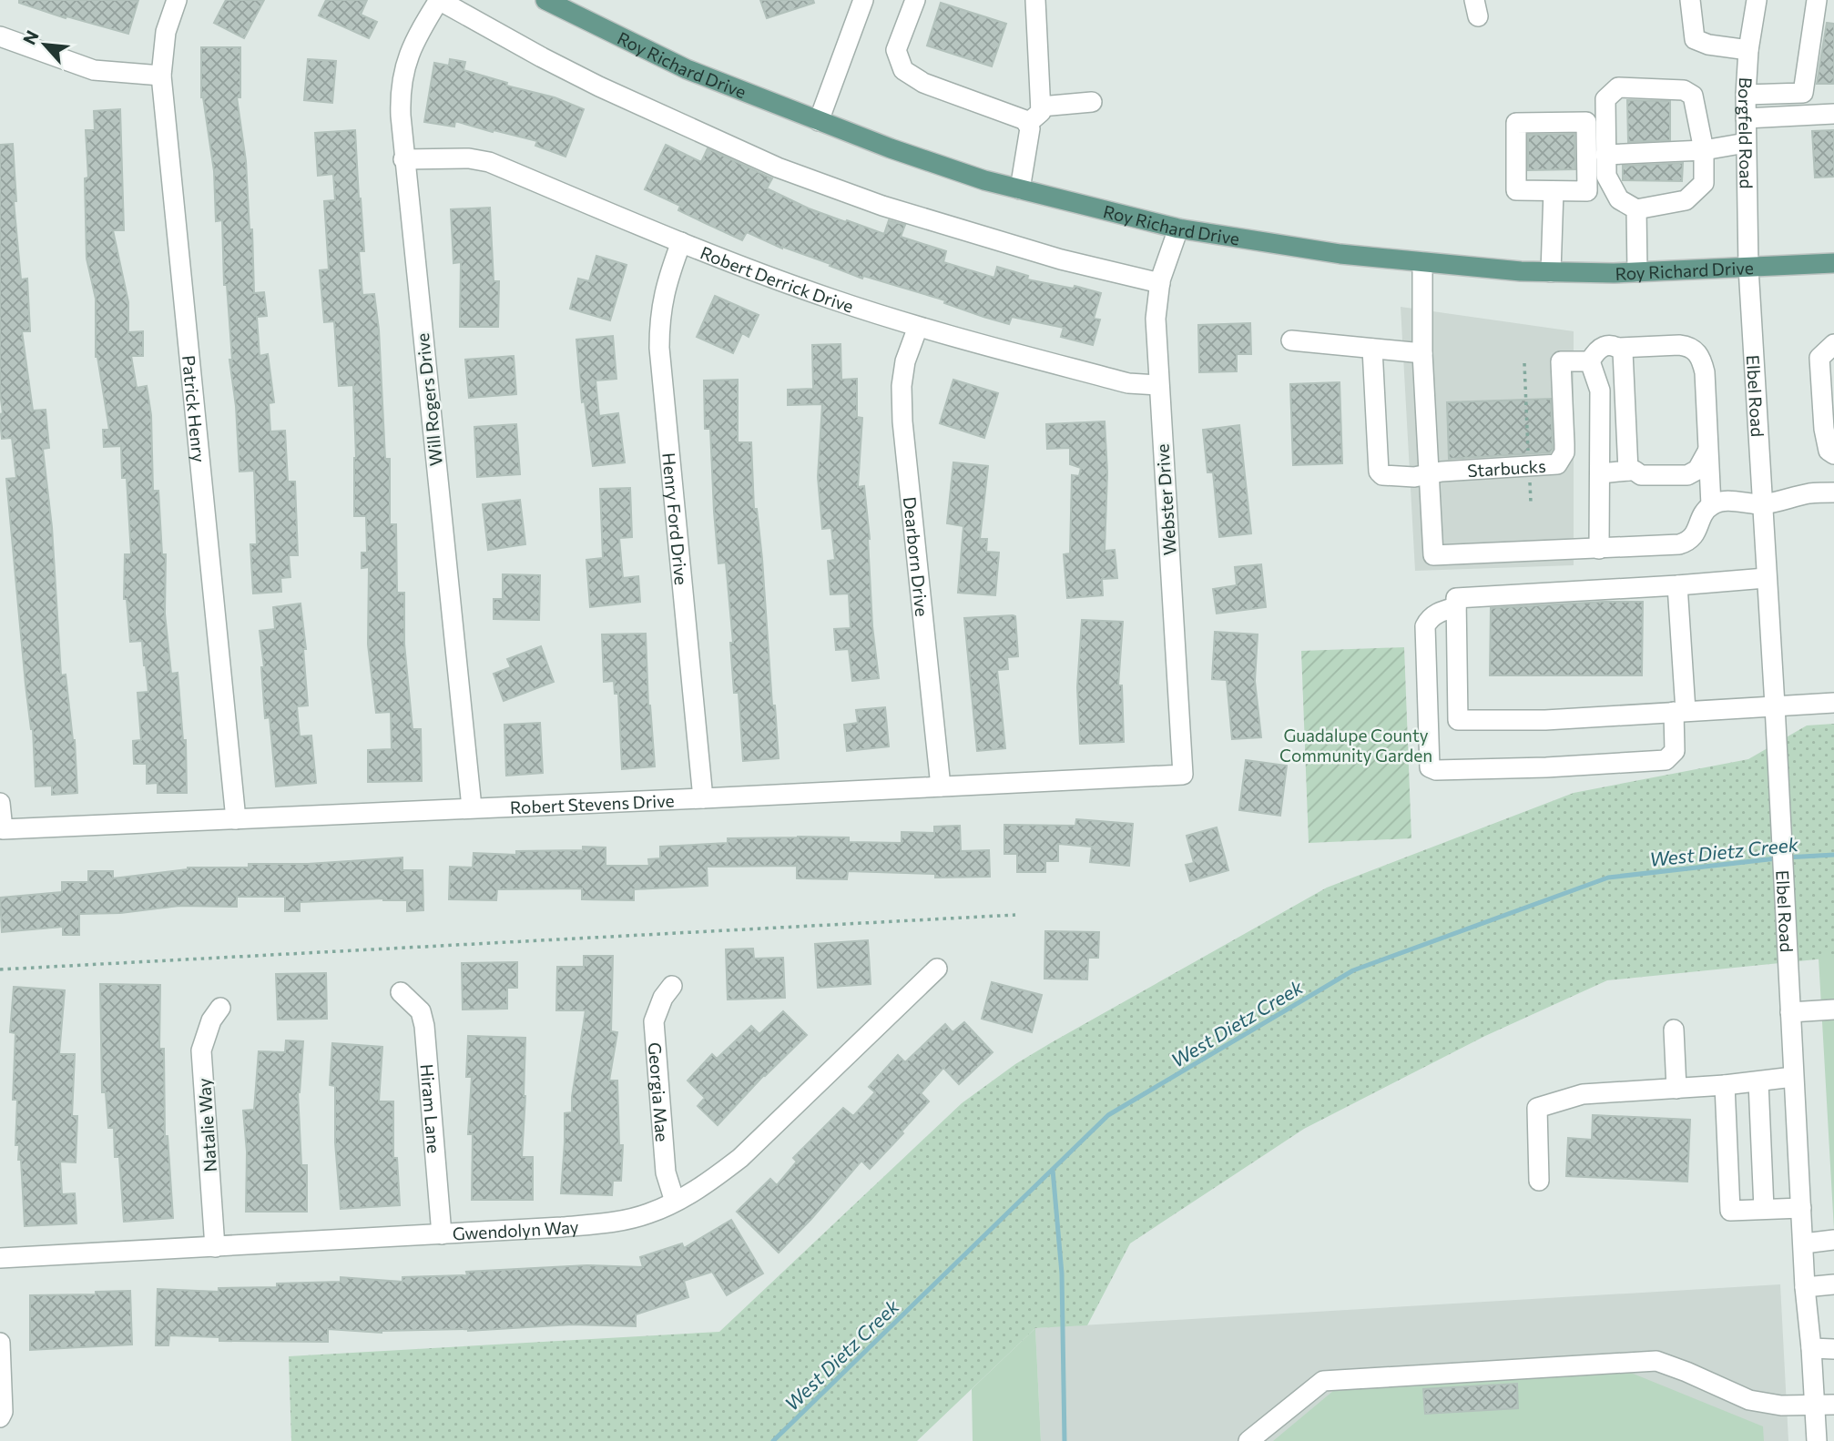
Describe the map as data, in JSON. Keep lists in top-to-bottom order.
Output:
{
  "streets": {
    "main road": ["Roy Richard Drive"],
    "street": [
      "Borgfeld Road",
      "Robert Derrick Drive",
      "Elbel Road",
      "Will Rogers Drive",
      "Patrick Henry",
      "Starbucks",
      "Webster Drive",
      "Henry Ford Drive",
      "Dearborn Drive",
      "Robert Stevens Drive",
      "Georgia Mae",
      "Hiram Lane",
      "Natalie Way",
      "Gwendolyn Way"
    ]
  },
  "crossings": [
    ["Roy Richard Drive", "Borgfeld Road"],
    ["Roy Richard Drive", "Elbel Road"],
    ["Roy Richard Drive", "Webster Drive"],
    ["Borgfeld Road", "Elbel Road"],
    ["Robert Derrick Drive", "Will Rogers Drive"],
    ["Robert Derrick Drive", "Webster Drive"],
    ["Robert Derrick Drive", "Henry Ford Drive"],
    ["Robert Derrick Drive", "Dearborn Drive"],
    ["Will Rogers Drive", "Robert Stevens Drive"],
    ["Patrick Henry", "Robert Stevens Drive"],
    ["Webster Drive", "Robert Stevens Drive"],
    ["Henry Ford Drive", "Robert Stevens Drive"],
    ["Dearborn Drive", "Robert Stevens Drive"],
    ["Georgia Mae", "Gwendolyn Way"],
    ["Hiram Lane", "Gwendolyn Way"],
    ["Natalie Way", "Gwendolyn Way"]
  ],
  "water": ["West Dietz Creek"],
  "parks": ["Guadalupe County Community Garden"],
  "north": "top left"
}
